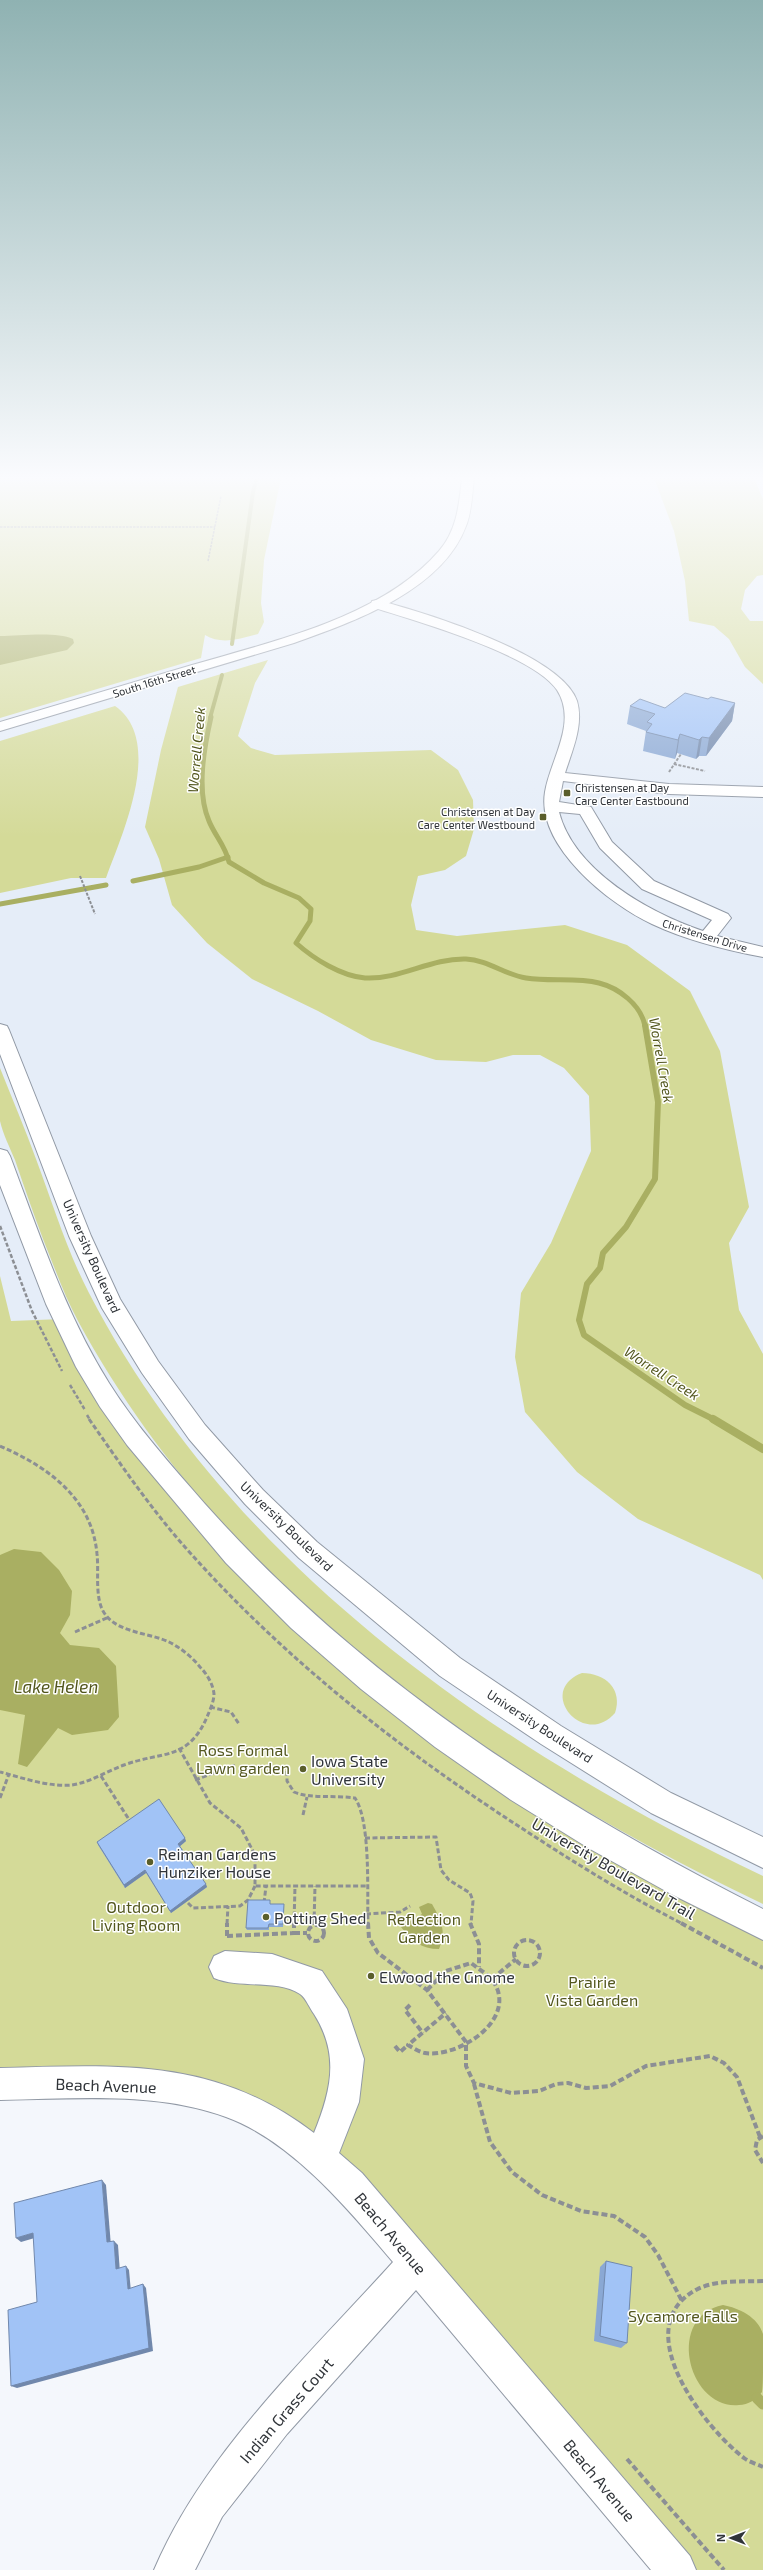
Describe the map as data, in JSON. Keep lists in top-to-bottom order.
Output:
{
  "streets": {
    "main road": [
      "South 16th Street",
      "Christensen Drive",
      "University Boulevard",
      "Beach Avenue",
      "Indian Grass Court"
    ],
    "path": ["University Boulevard Trail"]
  },
  "crossings": [
    ["South 16th Street", "Christensen Drive"],
    ["Beach Avenue", "Indian Grass Court"]
  ],
  "water": ["Worrell Creek", "Lake Helen"],
  "parks": [
    "Ross Formal Lawn garden",
    "Outdoor Living Room",
    "Reflection Garden",
    "Prairie Vista Garden",
    "Sycamore Falls"
  ],
  "places": {
    "transit": ["Christensen at Day Care Center Eastbound", "Christensen at Day Care Center Westbound"],
    "other": [
      "Iowa State University",
      "Reiman Gardens Hunziker House",
      "Potting Shed",
      "Elwood the Gnome"
    ]
  },
  "north": "left"
}
